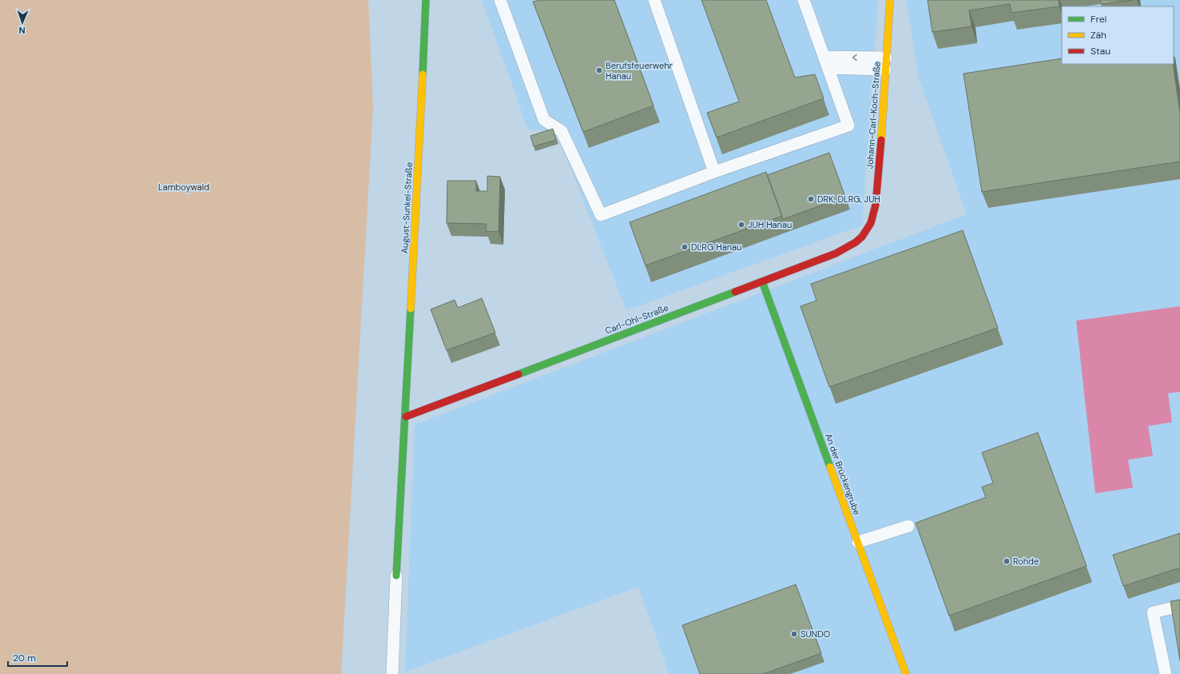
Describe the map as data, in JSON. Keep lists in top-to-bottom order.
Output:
{
  "streets": {
    "street": [
      "Johann-Carl-Koch-Straße",
      "August-Sunkel-Straße",
      "Carl-Ohl-Straße",
      "An der Brückengrube"
    ]
  },
  "crossings": [
    ["Johann-Carl-Koch-Straße", "Carl-Ohl-Straße"],
    ["August-Sunkel-Straße", "Carl-Ohl-Straße"],
    ["Carl-Ohl-Straße", "An der Brückengrube"]
  ],
  "parks": ["Lamboywald"],
  "places": [
    "Berufsfeuerwehr Hanau",
    "DRK, DLRG, JUH",
    "JUH Hanau",
    "DLRG Hanau",
    "Rohde",
    "SUNDO"
  ],
  "legend": ["Frei", "Zäh", "Stau"],
  "scale_bar": "20 m",
  "north": "bottom"
}
